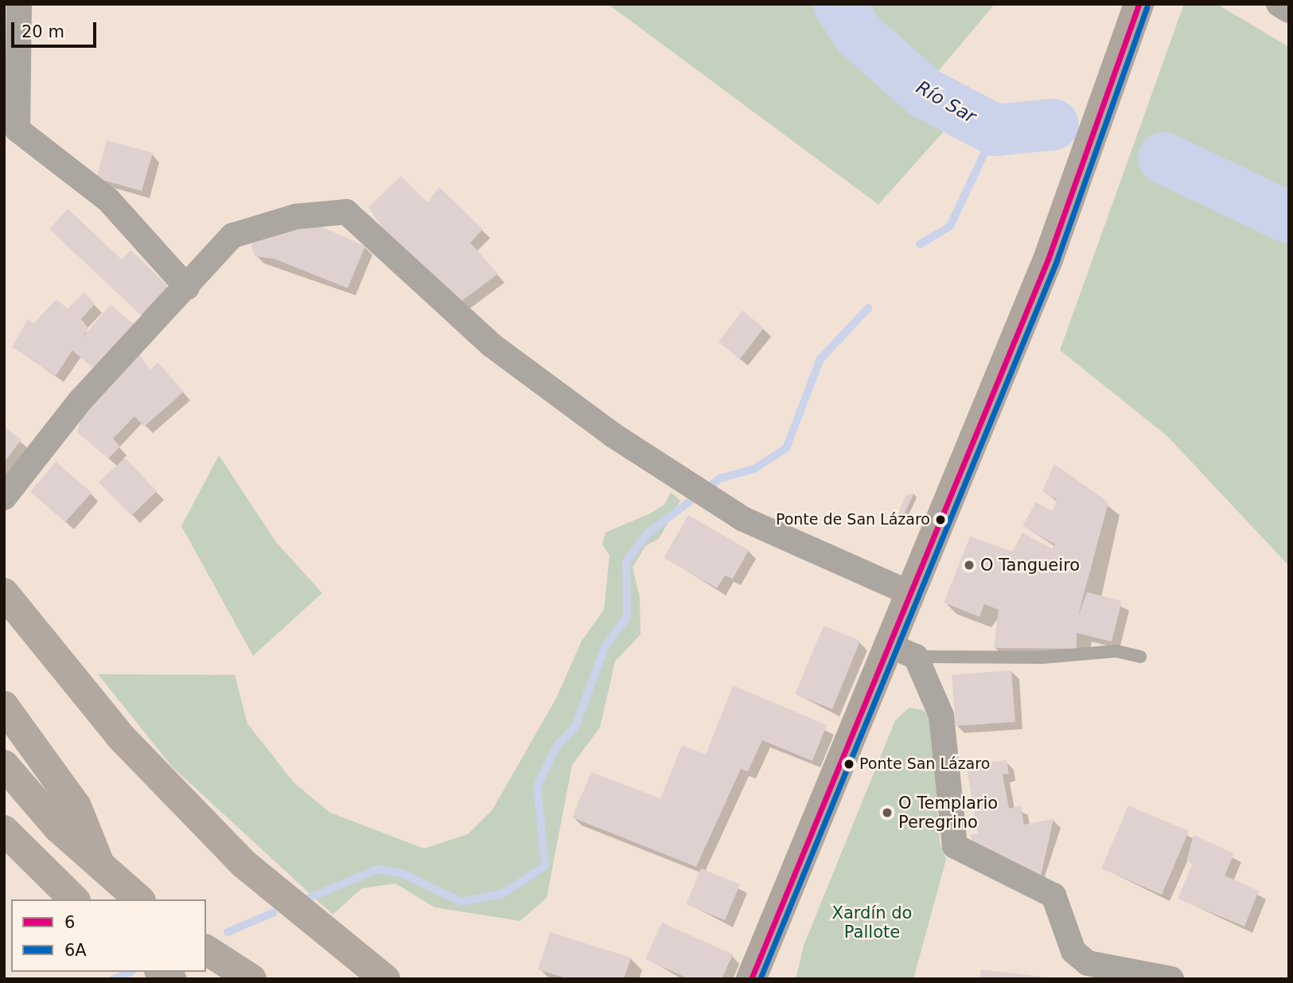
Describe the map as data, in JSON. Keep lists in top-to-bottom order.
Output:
{
  "water": ["Río Sar"],
  "parks": ["Xardín do Pallote"],
  "places": [
    "Ponte de San Lázaro",
    "O Tangueiro",
    "Ponte San Lázaro",
    "O Templario Peregrino"
  ],
  "lines": ["transit line 6", "transit line 6A"],
  "legend": ["6", "6A"],
  "scale_bar": "20 m"
}
